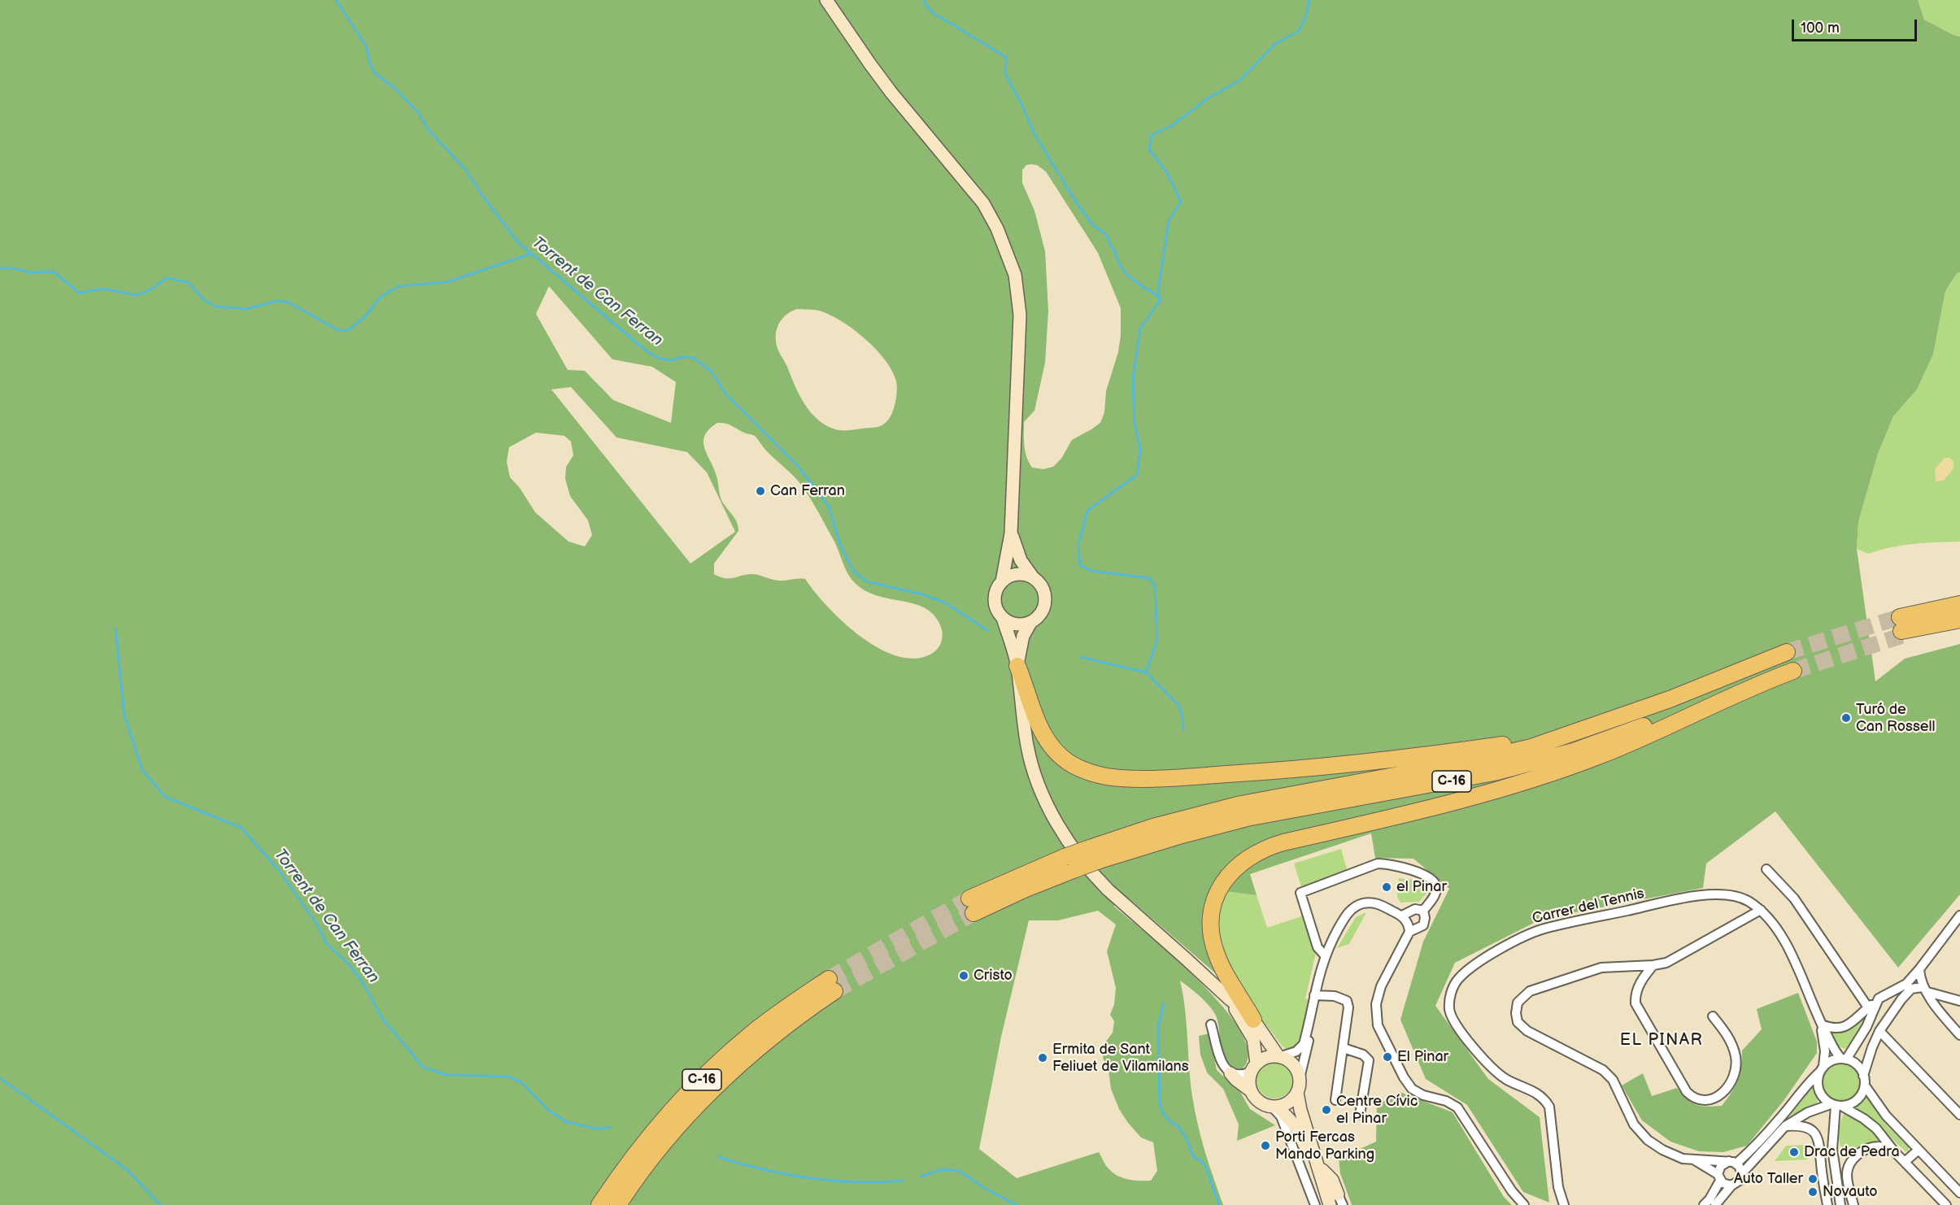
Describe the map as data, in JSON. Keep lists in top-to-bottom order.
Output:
{
  "streets": {
    "highway": ["C-16"],
    "street": ["Carrer del Tennis"]
  },
  "districts": ["EL PINAR"],
  "water": ["Torrent de Can Ferran"],
  "places": [
    "Can Ferran",
    "Turó de Can Rossell",
    "el Pinar",
    "Cristo",
    "El Pinar",
    "Ermita de Sant Feliuet de Vilamilans",
    "Centre Cívic el Pinar",
    "Porti Fercas Mando Parking",
    "Drac de Pedra",
    "Auto Taller",
    "Novauto"
  ],
  "scale_bar": "100 m"
}
